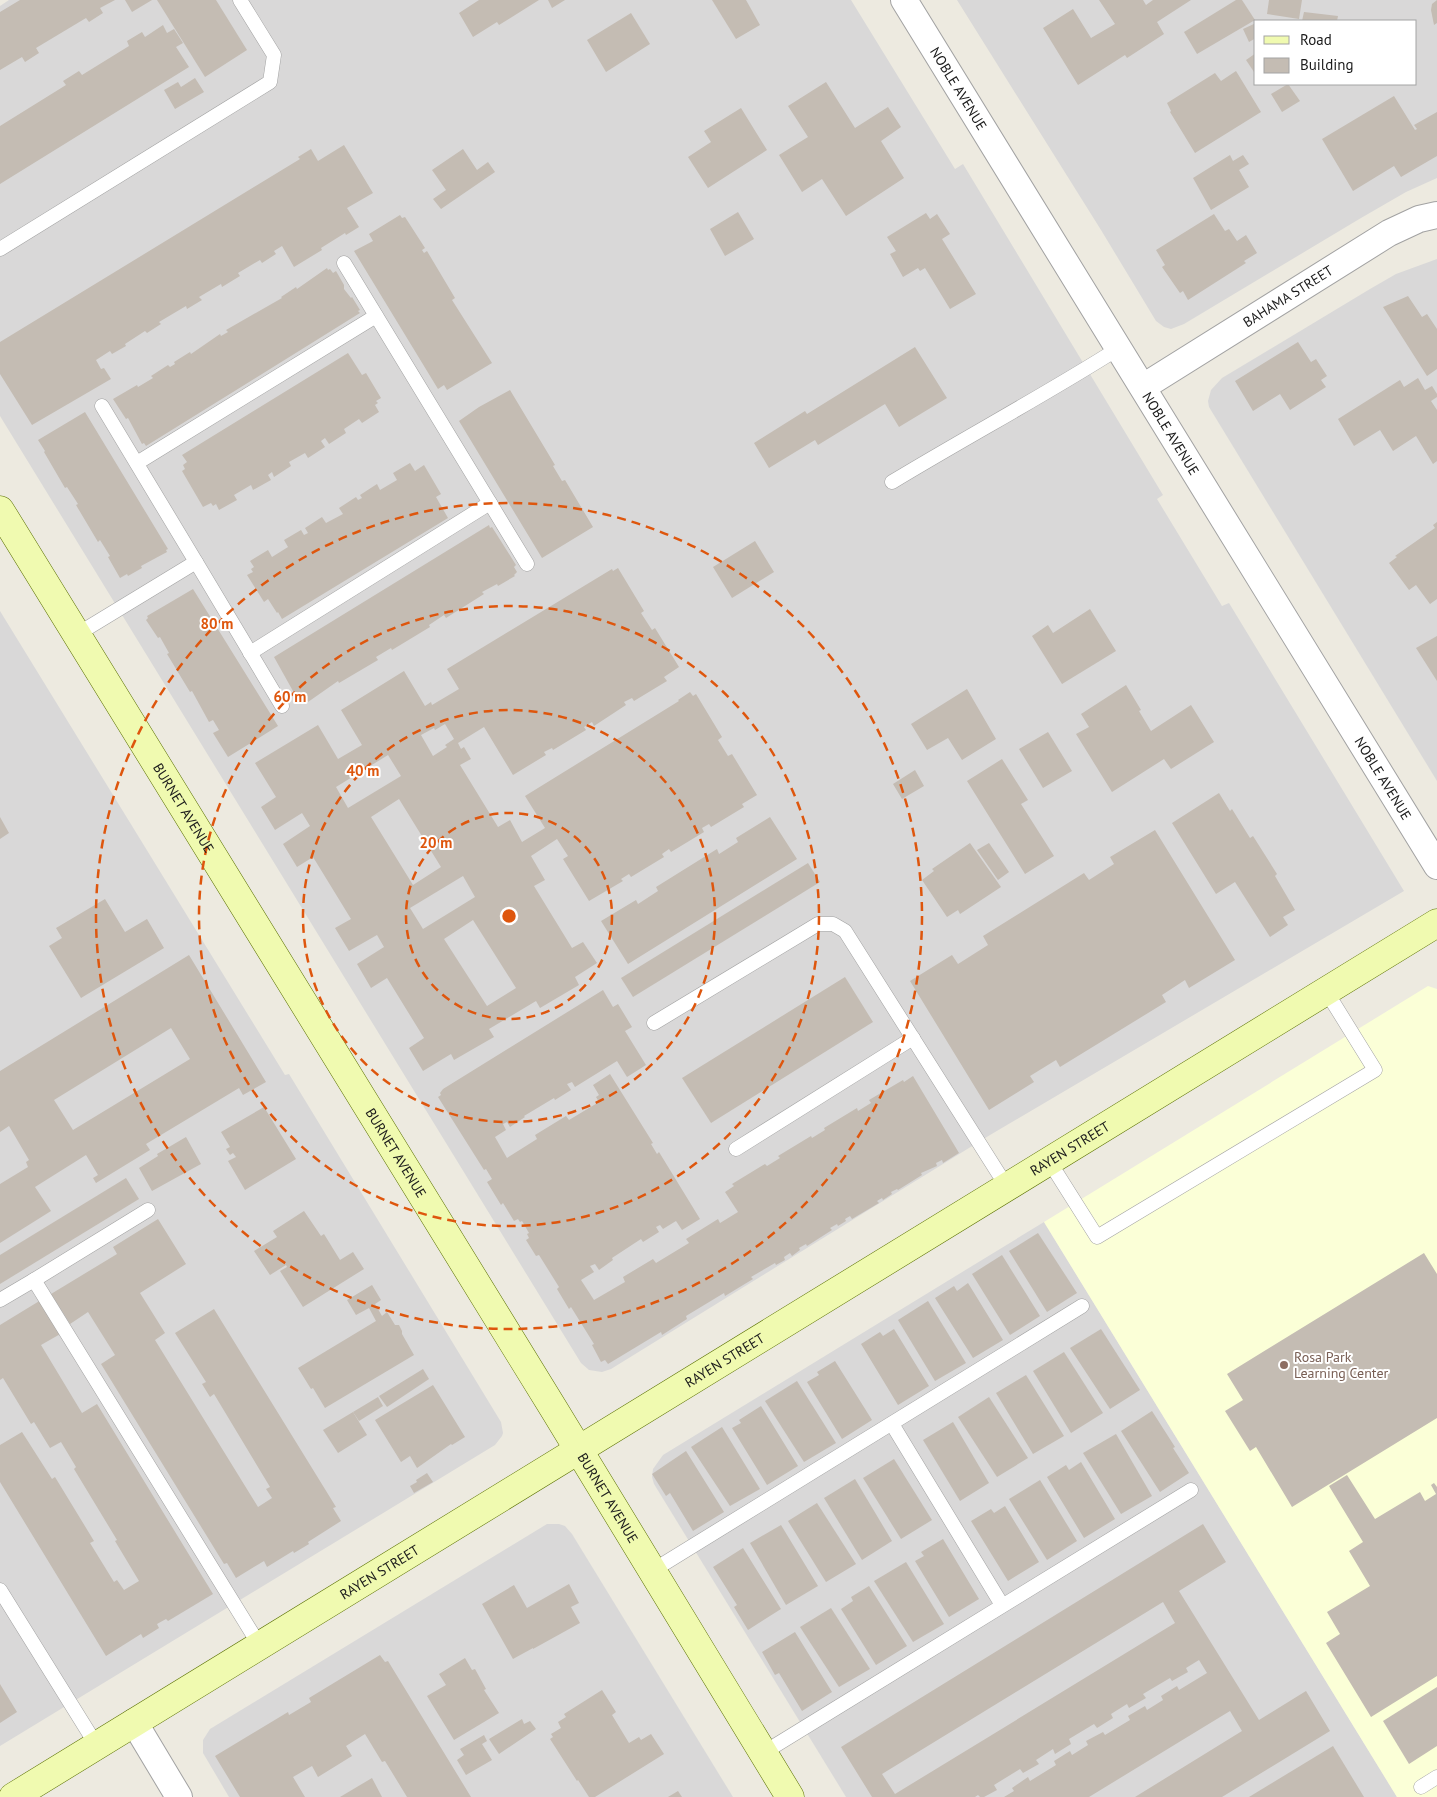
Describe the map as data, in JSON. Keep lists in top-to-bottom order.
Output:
{
  "streets": {
    "street": [
      "NOBLE AVENUE",
      "BAHAMA STREET",
      "BURNET AVENUE",
      "RAYEN STREET"
    ]
  },
  "crossings": [
    ["NOBLE AVENUE", "BAHAMA STREET"],
    ["BURNET AVENUE", "RAYEN STREET"]
  ],
  "places": ["Rosa Park Learning Center"],
  "legend": ["Road", "Building"],
  "rings": [
    "80 m",
    "60 m",
    "40 m",
    "20 m"
  ]
}
